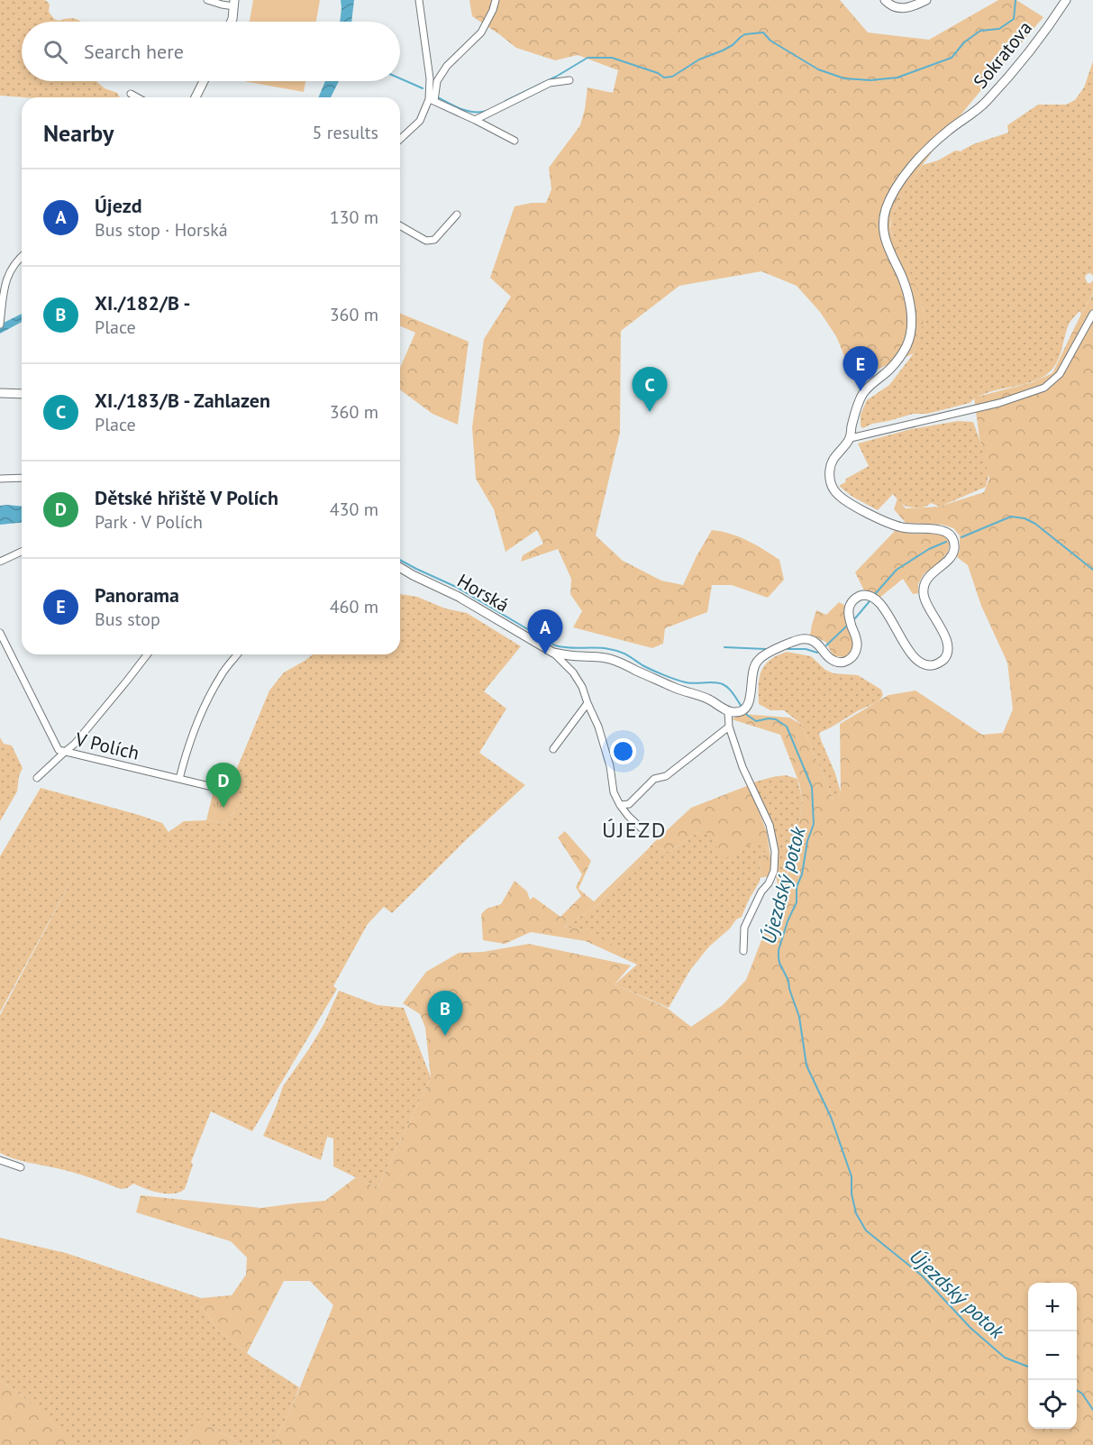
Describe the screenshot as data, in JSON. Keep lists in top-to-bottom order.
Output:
{
  "streets": {
    "street": ["Sokratova", "Horská", "V Polích"]
  },
  "districts": ["ÚJEZD"],
  "water": ["Újezdský potok"],
  "page": {
    "search": "Search here",
    "heading": ["Nearby", "5 results"],
    "list": [
      {
        "mark": "A",
        "name": "Újezd",
        "note": "Bus stop · Horská",
        "value": "130 m"
      },
      {
        "mark": "B",
        "name": "XI./182/B -",
        "note": "Place",
        "value": "360 m"
      },
      {
        "mark": "C",
        "name": "XI./183/B - Zahlazen",
        "note": "Place",
        "value": "360 m"
      },
      {
        "mark": "D",
        "name": "Dětské hřiště V Polích",
        "note": "Park · V Polích",
        "value": "430 m"
      },
      {
        "mark": "E",
        "name": "Panorama",
        "note": "Bus stop",
        "value": "460 m"
      }
    ],
    "pins": [
      "E",
      "C",
      "A",
      "D",
      "B"
    ],
    "map_buttons": ["+", "−"]
  }
}
